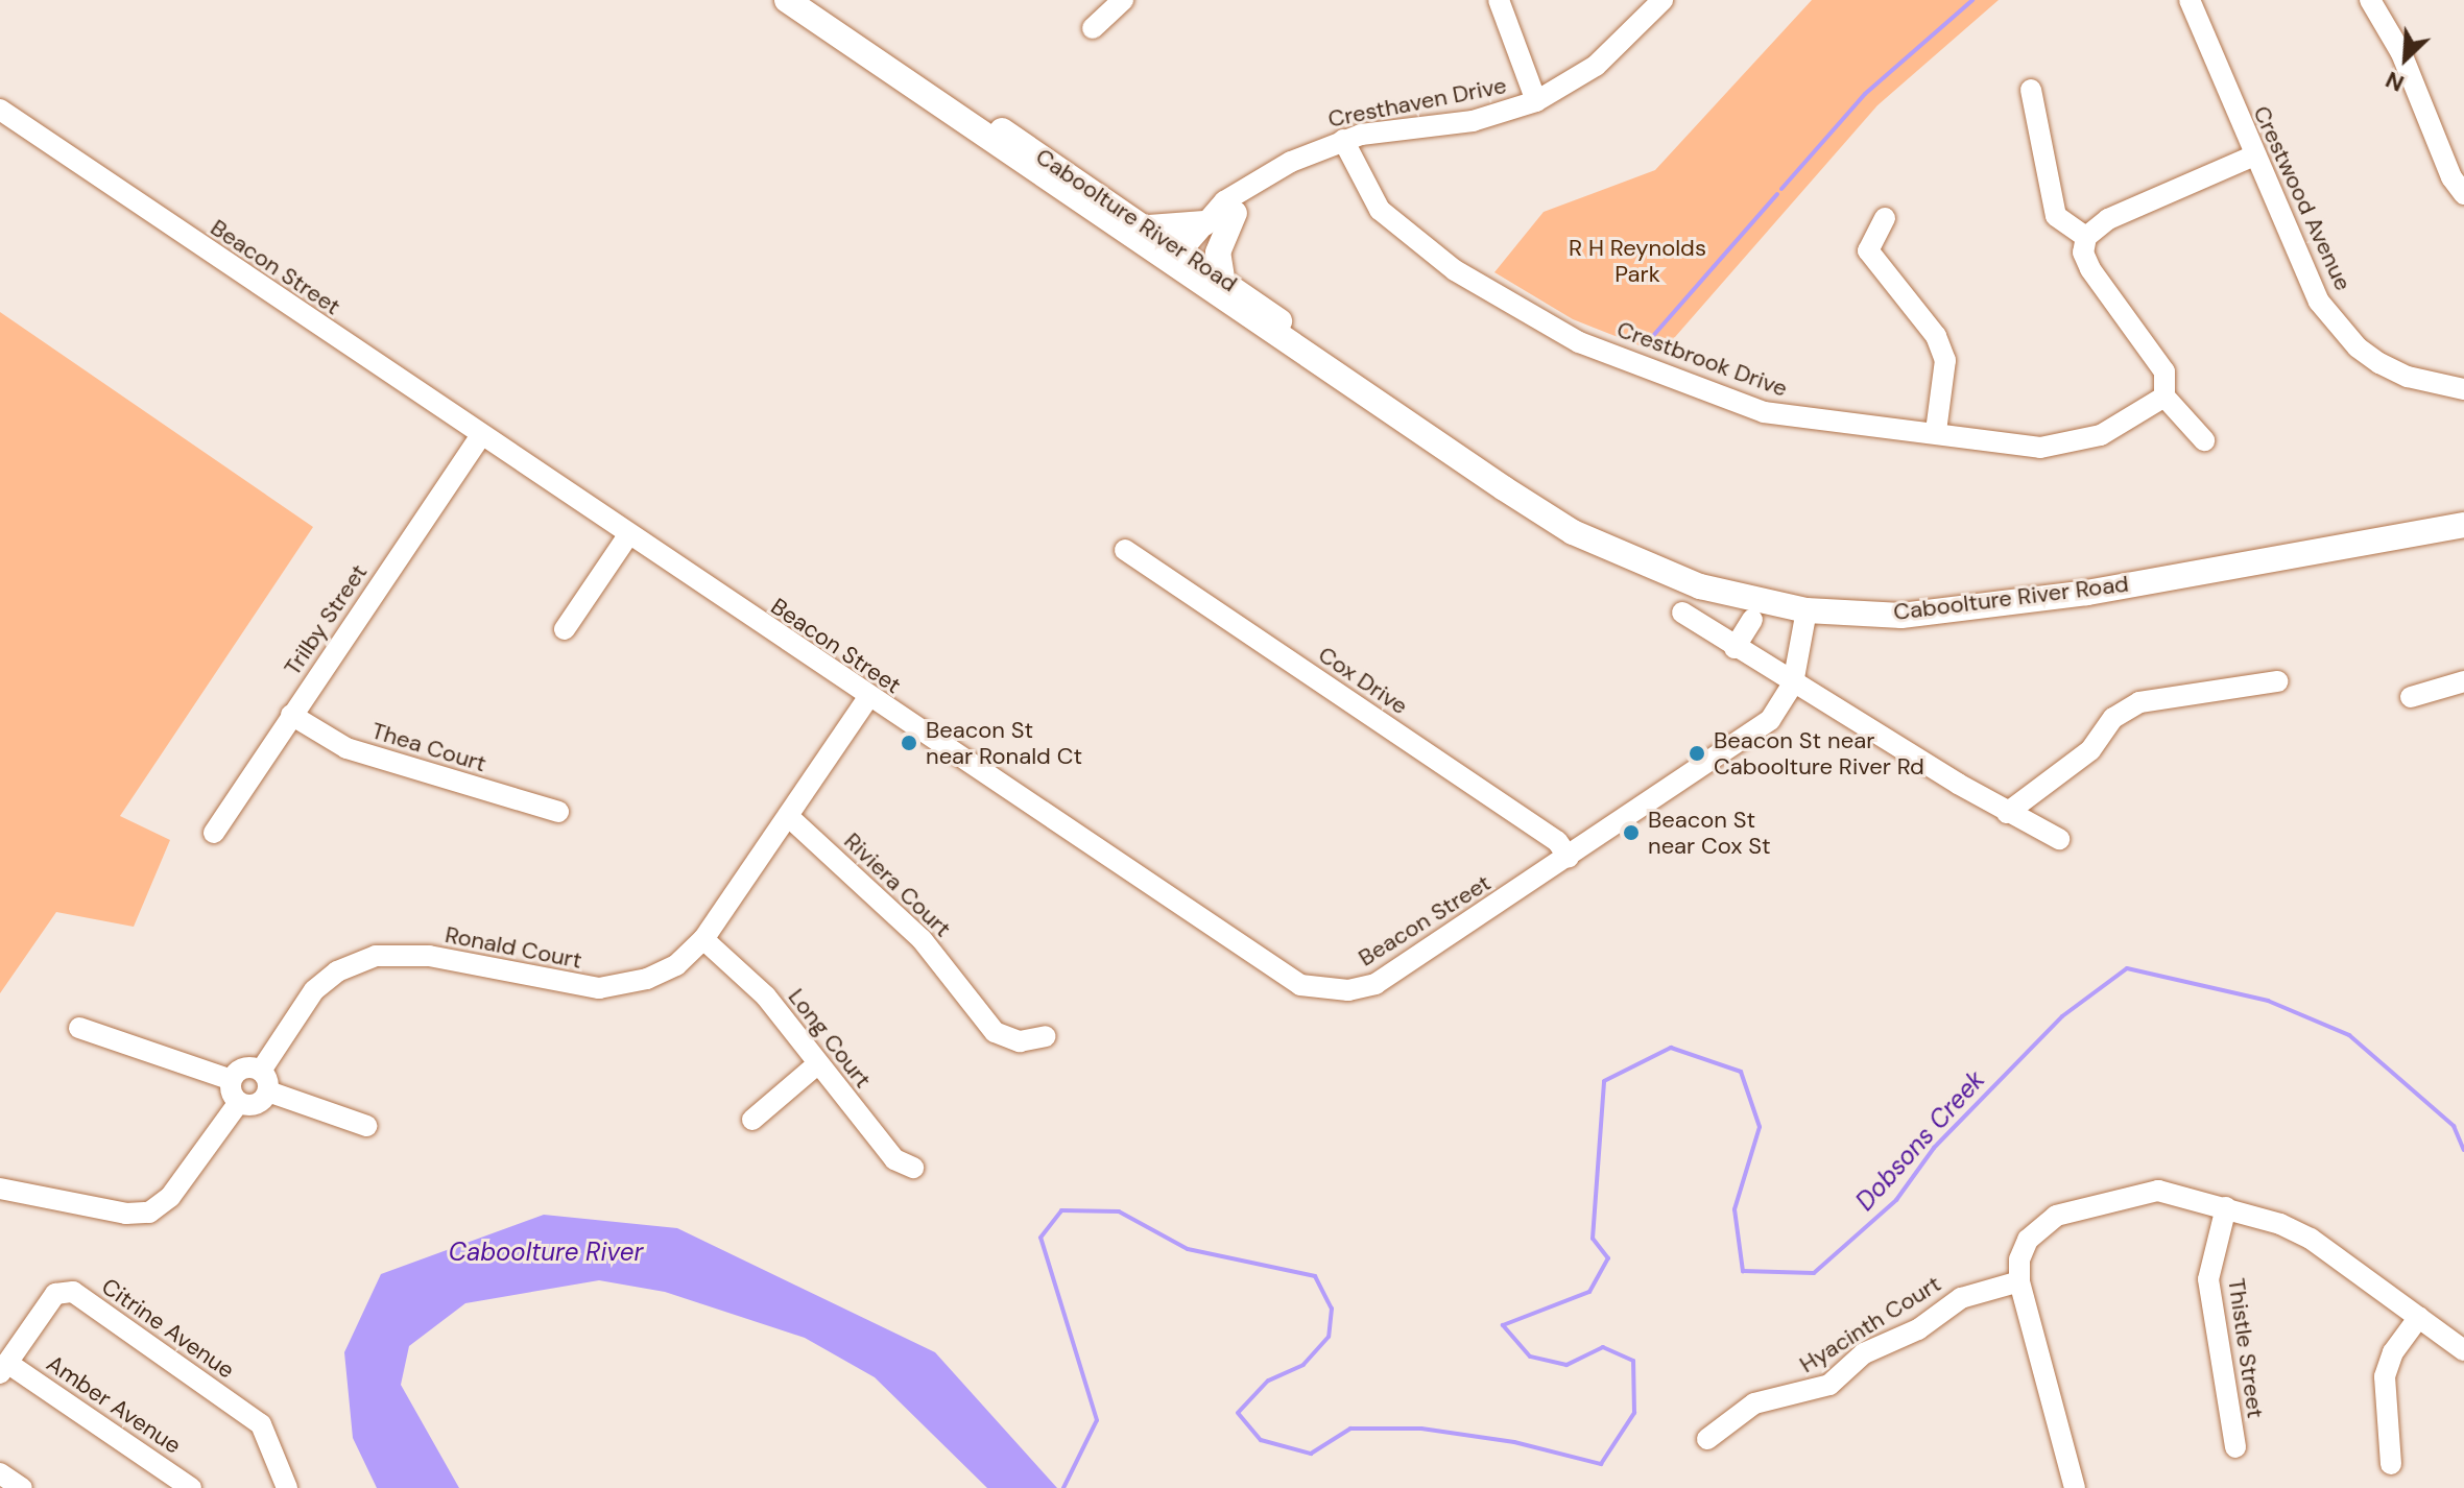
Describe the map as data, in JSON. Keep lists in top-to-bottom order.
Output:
{
  "streets": {
    "main road": ["Caboolture River Road"],
    "street": [
      "Cresthaven Drive",
      "Crestwood Avenue",
      "Beacon Street",
      "Crestbrook Drive",
      "Trilby Street",
      "Cox Drive",
      "Thea Court",
      "Riviera Court",
      "Ronald Court",
      "Long Court",
      "Hyacinth Court",
      "Citrine Avenue",
      "Thistle Street",
      "Amber Avenue"
    ]
  },
  "crossings": [
    ["Cresthaven Drive", "Caboolture River Road"],
    ["Cresthaven Drive", "Crestbrook Drive"],
    ["Caboolture River Road", "Beacon Street"],
    ["Beacon Street", "Trilby Street"],
    ["Beacon Street", "Cox Drive"],
    ["Beacon Street", "Ronald Court"],
    ["Trilby Street", "Thea Court"],
    ["Riviera Court", "Ronald Court"],
    ["Ronald Court", "Long Court"],
    ["Citrine Avenue", "Amber Avenue"]
  ],
  "water": ["Dobsons Creek", "Caboolture River"],
  "parks": ["R H Reynolds Park"],
  "places": ["Beacon St near Ronald Ct", "Beacon St near Caboolture River Rd", "Beacon St near Cox St"],
  "north": "bottom left"
}
